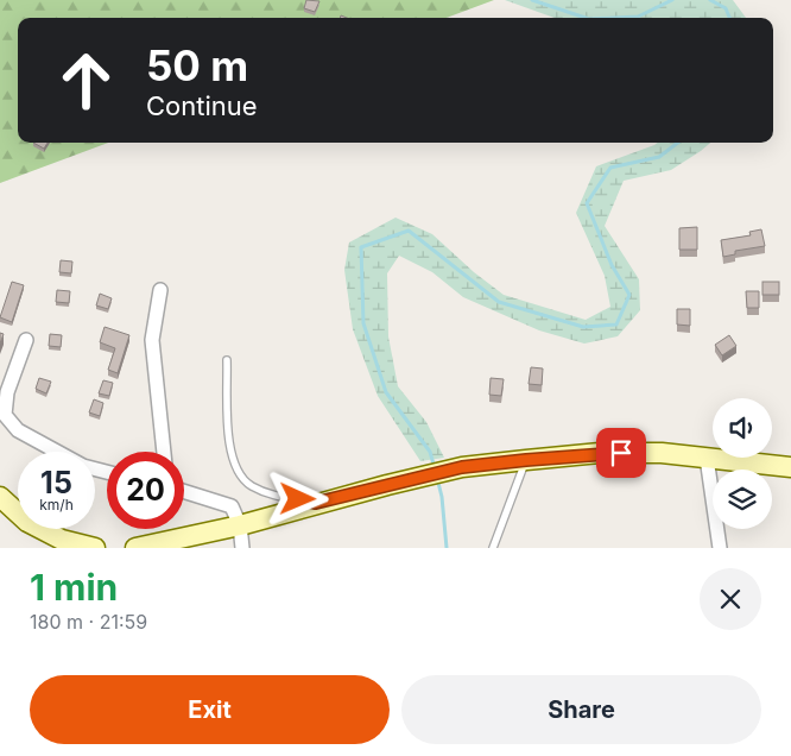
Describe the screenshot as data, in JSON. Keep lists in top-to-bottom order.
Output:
{
  "page": {
    "turn": ["50 m", "Continue"],
    "speed": "15 km/h",
    "limit": "20",
    "heading": ["1 min", "180 m · 21:59"],
    "buttons": ["Exit", "Share"]
  }
}
